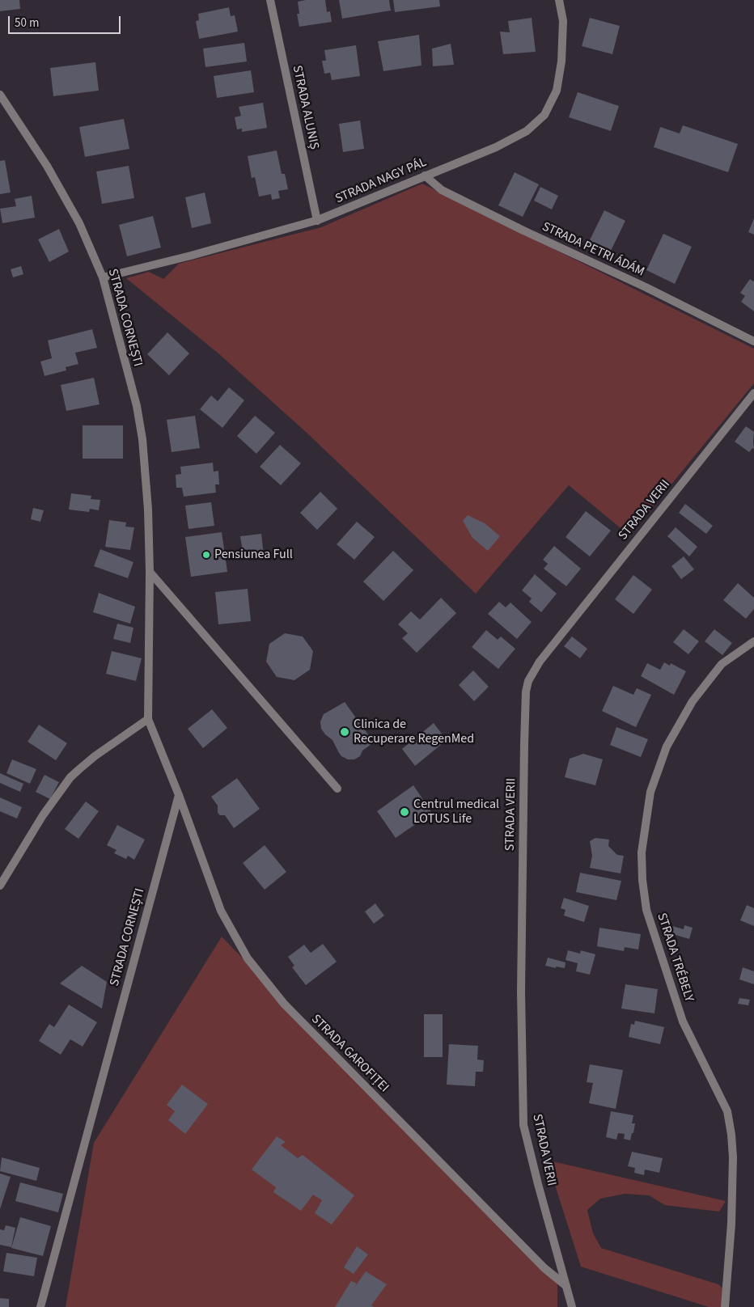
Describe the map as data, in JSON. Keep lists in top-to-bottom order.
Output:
{
  "streets": {
    "street": [
      "STRADA ALUNIȘ",
      "STRADA NAGY PÁL",
      "STRADA PETRI ÁDÁM",
      "STRADA CORNEȘTI",
      "STRADA VERII",
      "STRADA TRÉBELY",
      "STRADA GAROFIȚEI"
    ]
  },
  "crossings": [
    ["STRADA ALUNIȘ", "STRADA NAGY PÁL"],
    ["STRADA NAGY PÁL", "STRADA PETRI ÁDÁM"],
    ["STRADA NAGY PÁL", "STRADA CORNEȘTI"],
    ["STRADA CORNEȘTI", "STRADA GAROFIȚEI"],
    ["STRADA VERII", "STRADA GAROFIȚEI"]
  ],
  "places": ["Pensiunea Full", "Clinica de Recuperare RegenMed", "Centrul medical LOTUS Life"],
  "scale_bar": "50 m"
}
